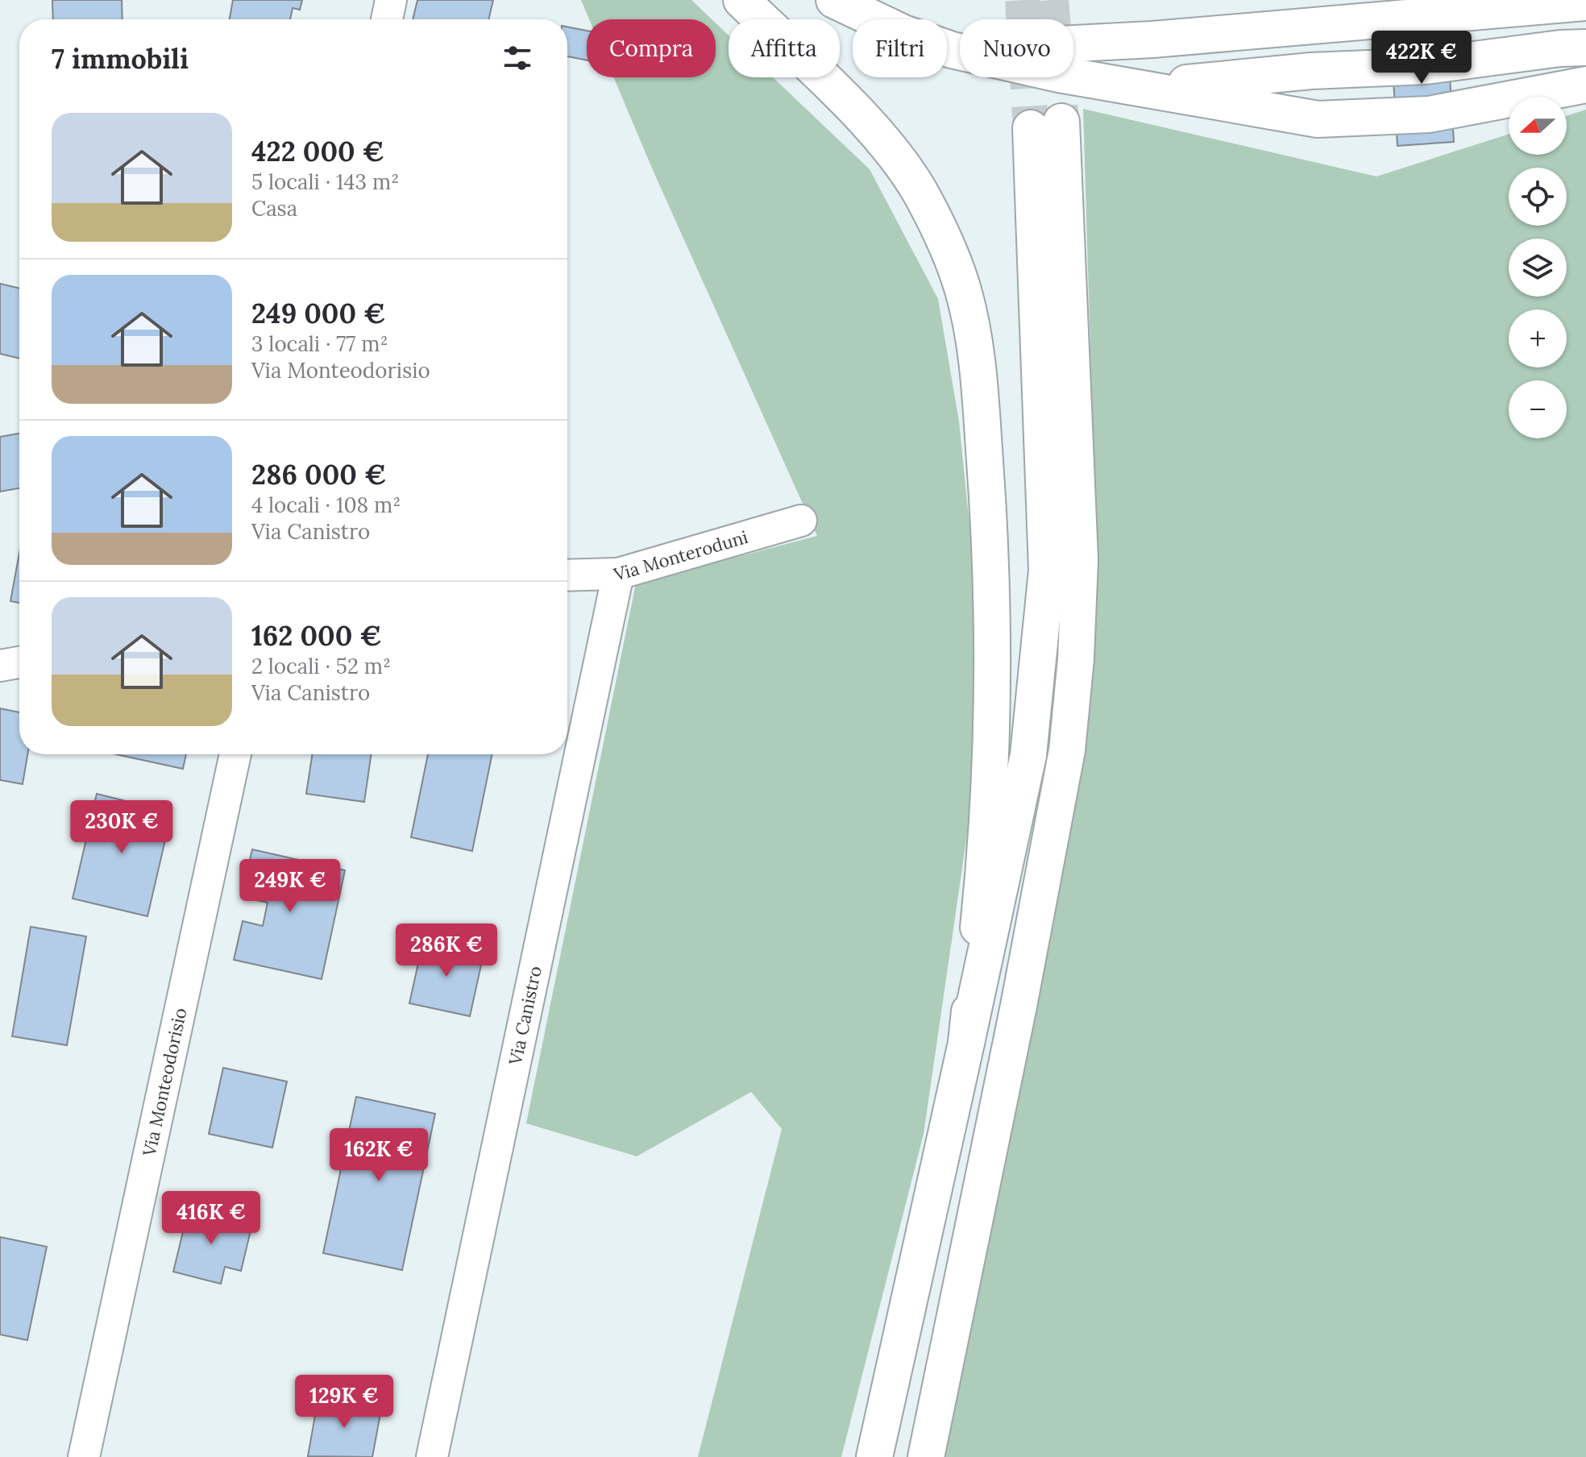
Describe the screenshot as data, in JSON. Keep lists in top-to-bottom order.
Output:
{
  "streets": {
    "street": ["Via Monteroduni", "Via Canistro", "Via Monteodorisio"]
  },
  "crossings": [
    ["Via Monteroduni", "Via Canistro"]
  ],
  "north": "left",
  "page": {
    "chip": [
      "Compra",
      "Affitta",
      "Filtri",
      "Nuovo"
    ],
    "heading": "7 immobili",
    "price": [
      "422K €",
      "230K €",
      "249K €",
      "286K €",
      "162K €",
      "416K €",
      "129K €"
    ],
    "map_buttons": ["+", "−"],
    "list": [
      {
        "name": "422 000 €",
        "note": "5 locali · 143 m² · Casa"
      },
      {
        "name": "249 000 €",
        "note": "3 locali · 77 m² · Via Monteodorisio"
      },
      {
        "name": "286 000 €",
        "note": "4 locali · 108 m² · Via Canistro"
      },
      {
        "name": "162 000 €",
        "note": "2 locali · 52 m² · Via Canistro"
      }
    ]
  }
}
